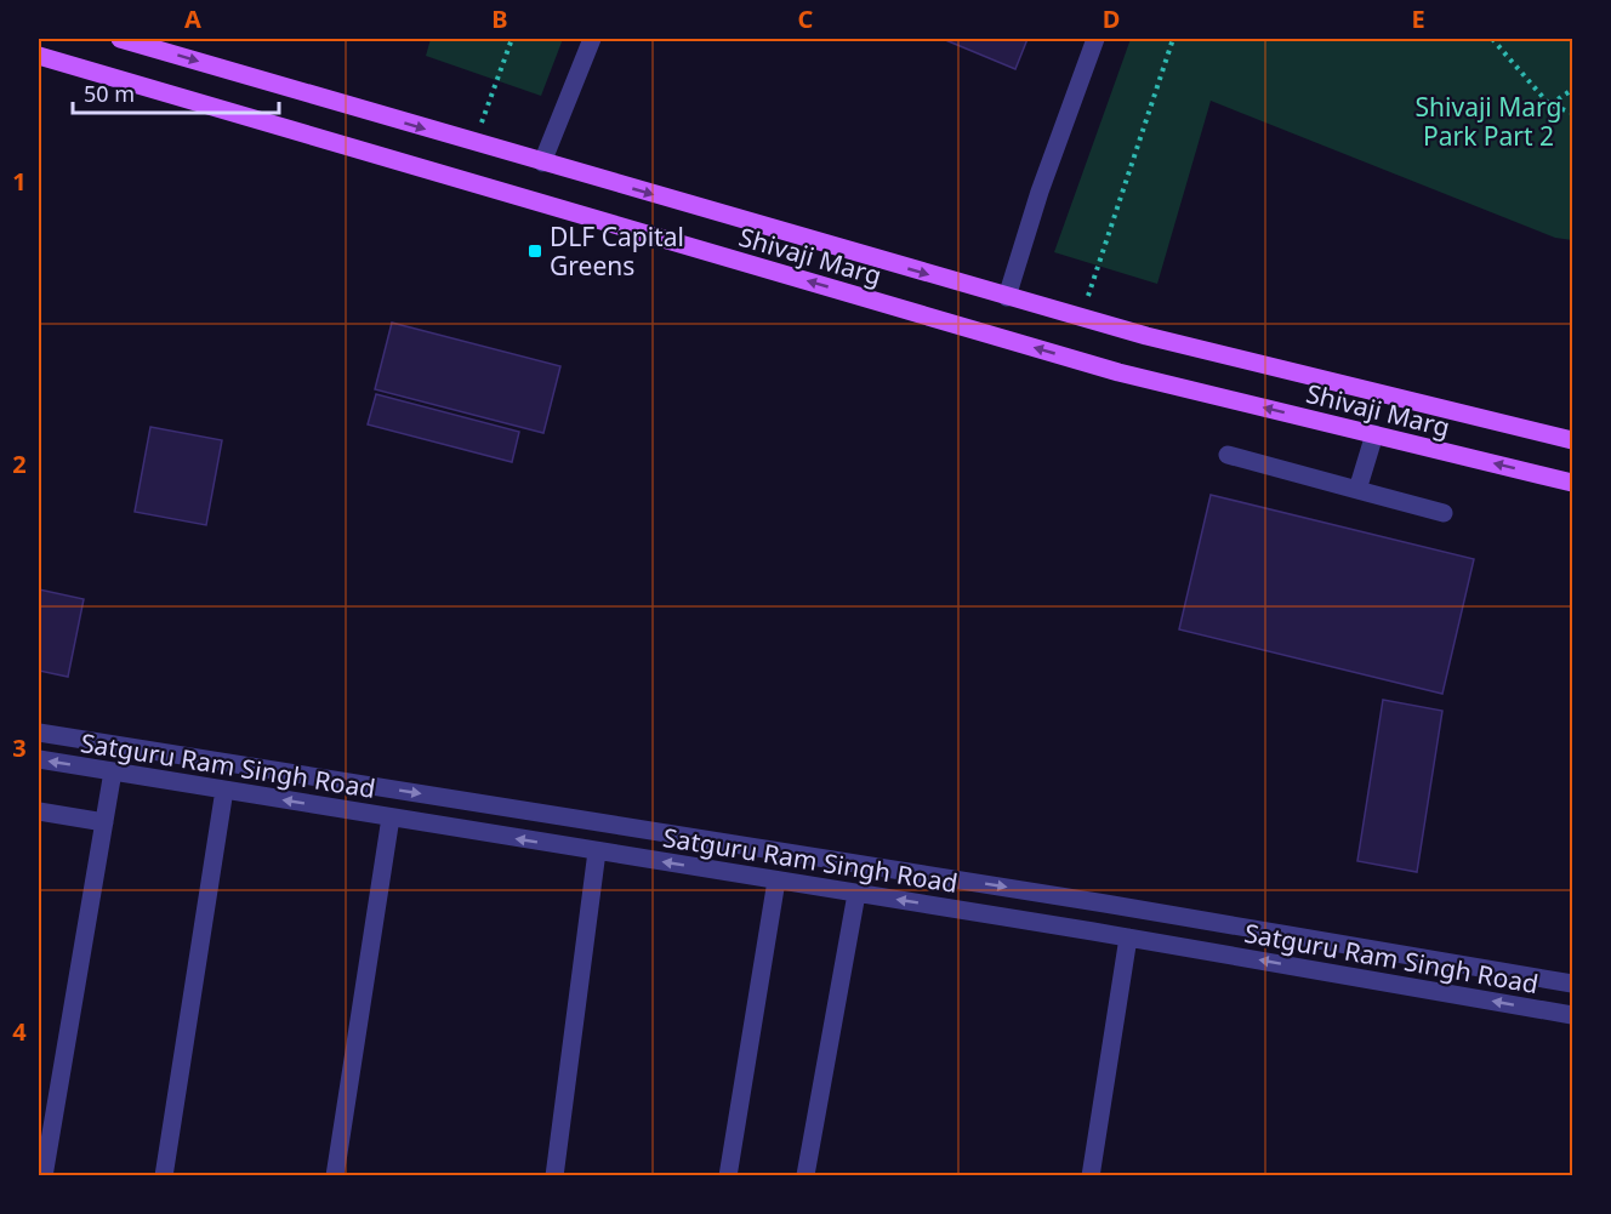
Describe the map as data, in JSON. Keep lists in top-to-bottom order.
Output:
{
  "streets": {
    "main road": ["Shivaji Marg"],
    "street": ["Satguru Ram Singh Road"]
  },
  "parks": ["Shivaji Marg Park Part 2"],
  "places": {
    "transit": ["DLF Capital Greens"]
  },
  "scale_bar": "50 m",
  "grid": {
    "columns": [
      "A",
      "B",
      "C",
      "D",
      "E"
    ],
    "rows": [
      "1",
      "2",
      "3",
      "4"
    ]
  }
}
